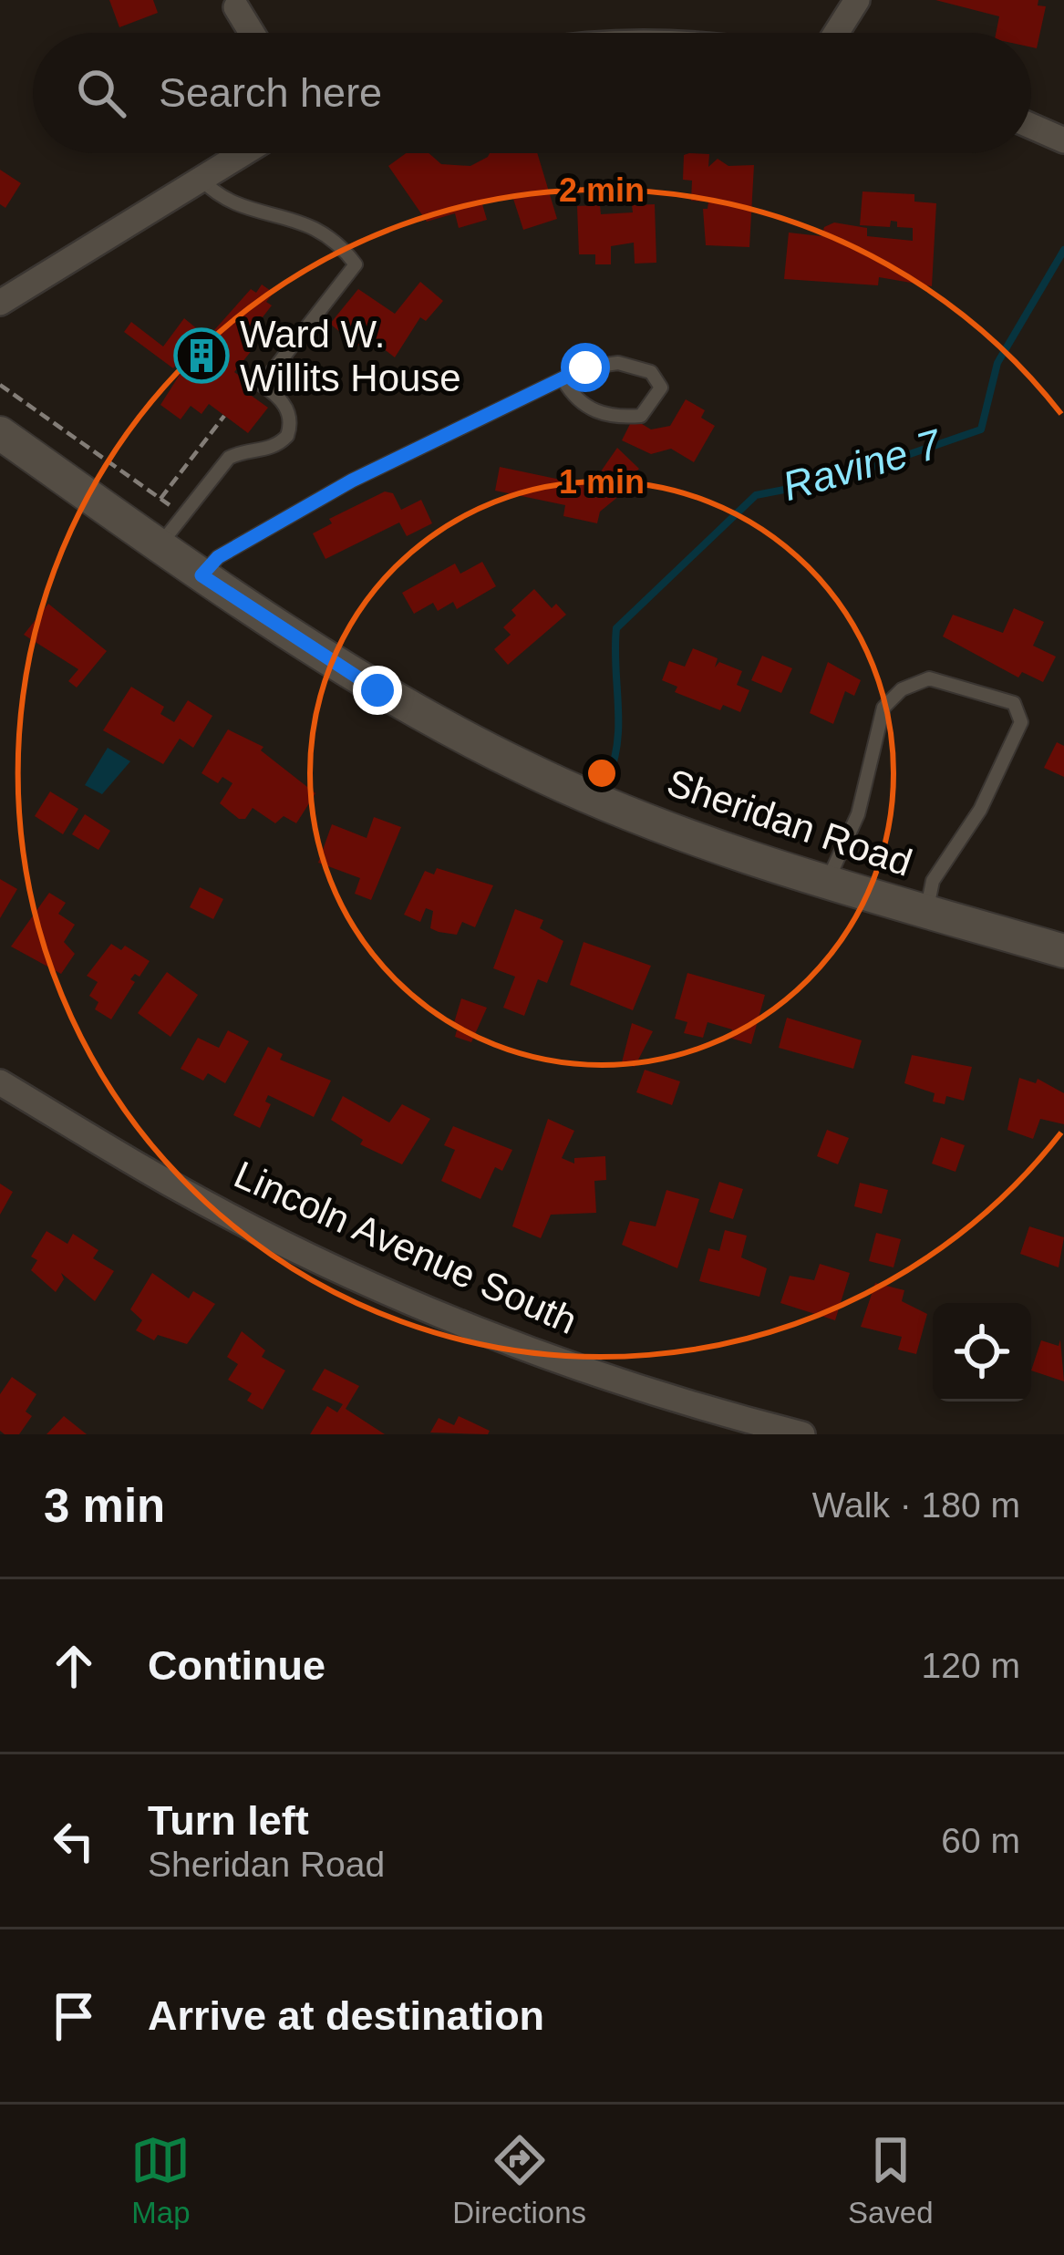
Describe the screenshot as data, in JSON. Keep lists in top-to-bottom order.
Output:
{
  "streets": {
    "street": ["Sheridan Road", "Lincoln Avenue South"]
  },
  "water": ["Ravine 7"],
  "places": {
    "building": ["Ward W. Willits House"]
  },
  "page": {
    "search": "Search here",
    "heading": ["3 min", "Walk · 180 m"],
    "list": [
      ["Continue", "120 m"],
      ["Turn left", "Sheridan Road", "60 m"],
      "Arrive at destination"
    ],
    "nav": ["Map", "Directions", "Saved"]
  },
  "rings": ["2 min", "1 min"]
}
